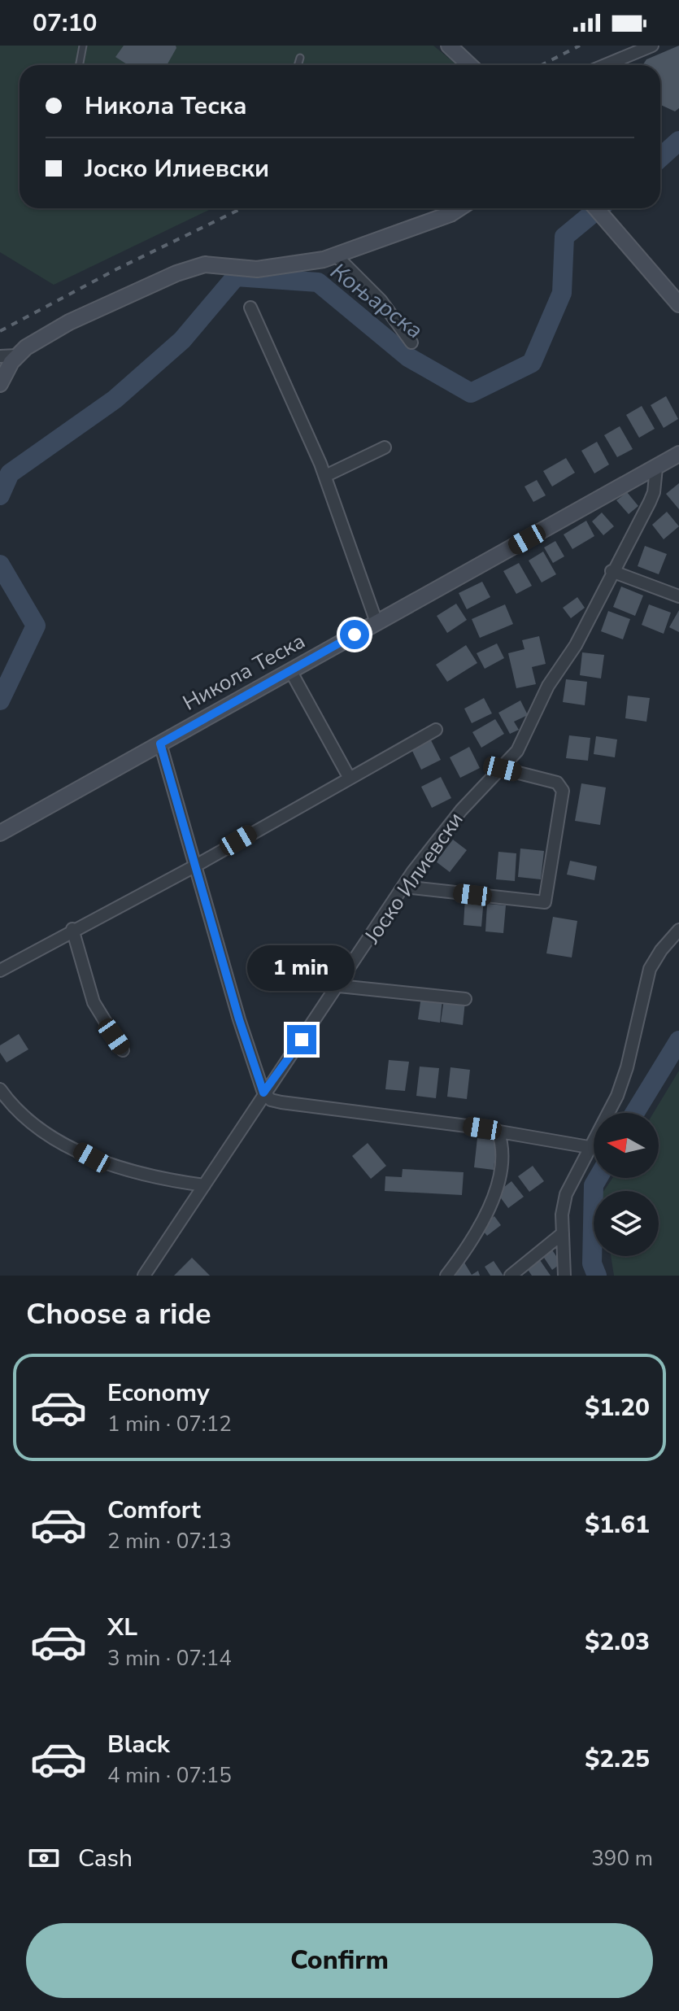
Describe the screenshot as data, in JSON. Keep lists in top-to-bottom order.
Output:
{
  "streets": {
    "main road": ["Никола Теска"],
    "street": ["Јоско Илиевски"]
  },
  "crossings": [
    ["Никола Теска", "Јоско Илиевски"]
  ],
  "water": ["Коњарска"],
  "north": "left",
  "page": {
    "status": "07:10",
    "banner": ["Никола Теска", "Јоско Илиевски"],
    "bubble": "1 min",
    "heading": "Choose a ride",
    "list": [
      {
        "name": "Economy",
        "note": "1 min · 07:12",
        "value": "$1.20"
      },
      {
        "name": "Comfort",
        "note": "2 min · 07:13",
        "value": "$1.61"
      },
      {
        "name": "XL",
        "note": "3 min · 07:14",
        "value": "$2.03"
      },
      {
        "name": "Black",
        "note": "4 min · 07:15",
        "value": "$2.25"
      }
    ],
    "pay": ["Cash", "390 m"],
    "buttons": "Confirm"
  }
}
